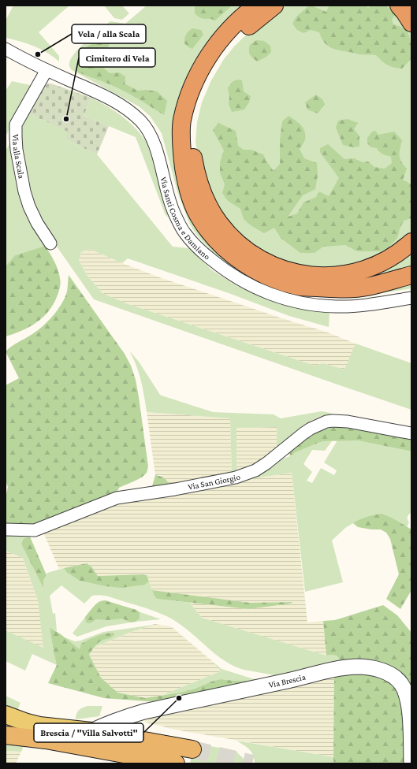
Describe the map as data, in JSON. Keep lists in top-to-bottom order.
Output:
{
  "streets": {
    "street": [
      "Via alla Scala",
      "Via Santi Cosma e Damiano",
      "Via San Giorgio",
      "Via Brescia"
    ]
  },
  "crossings": [
    ["Via alla Scala", "Via Santi Cosma e Damiano"]
  ],
  "places": ["Vela / alla Scala", "Cimitero di Vela", "Brescia / \"Villa Salvotti\""]
}
